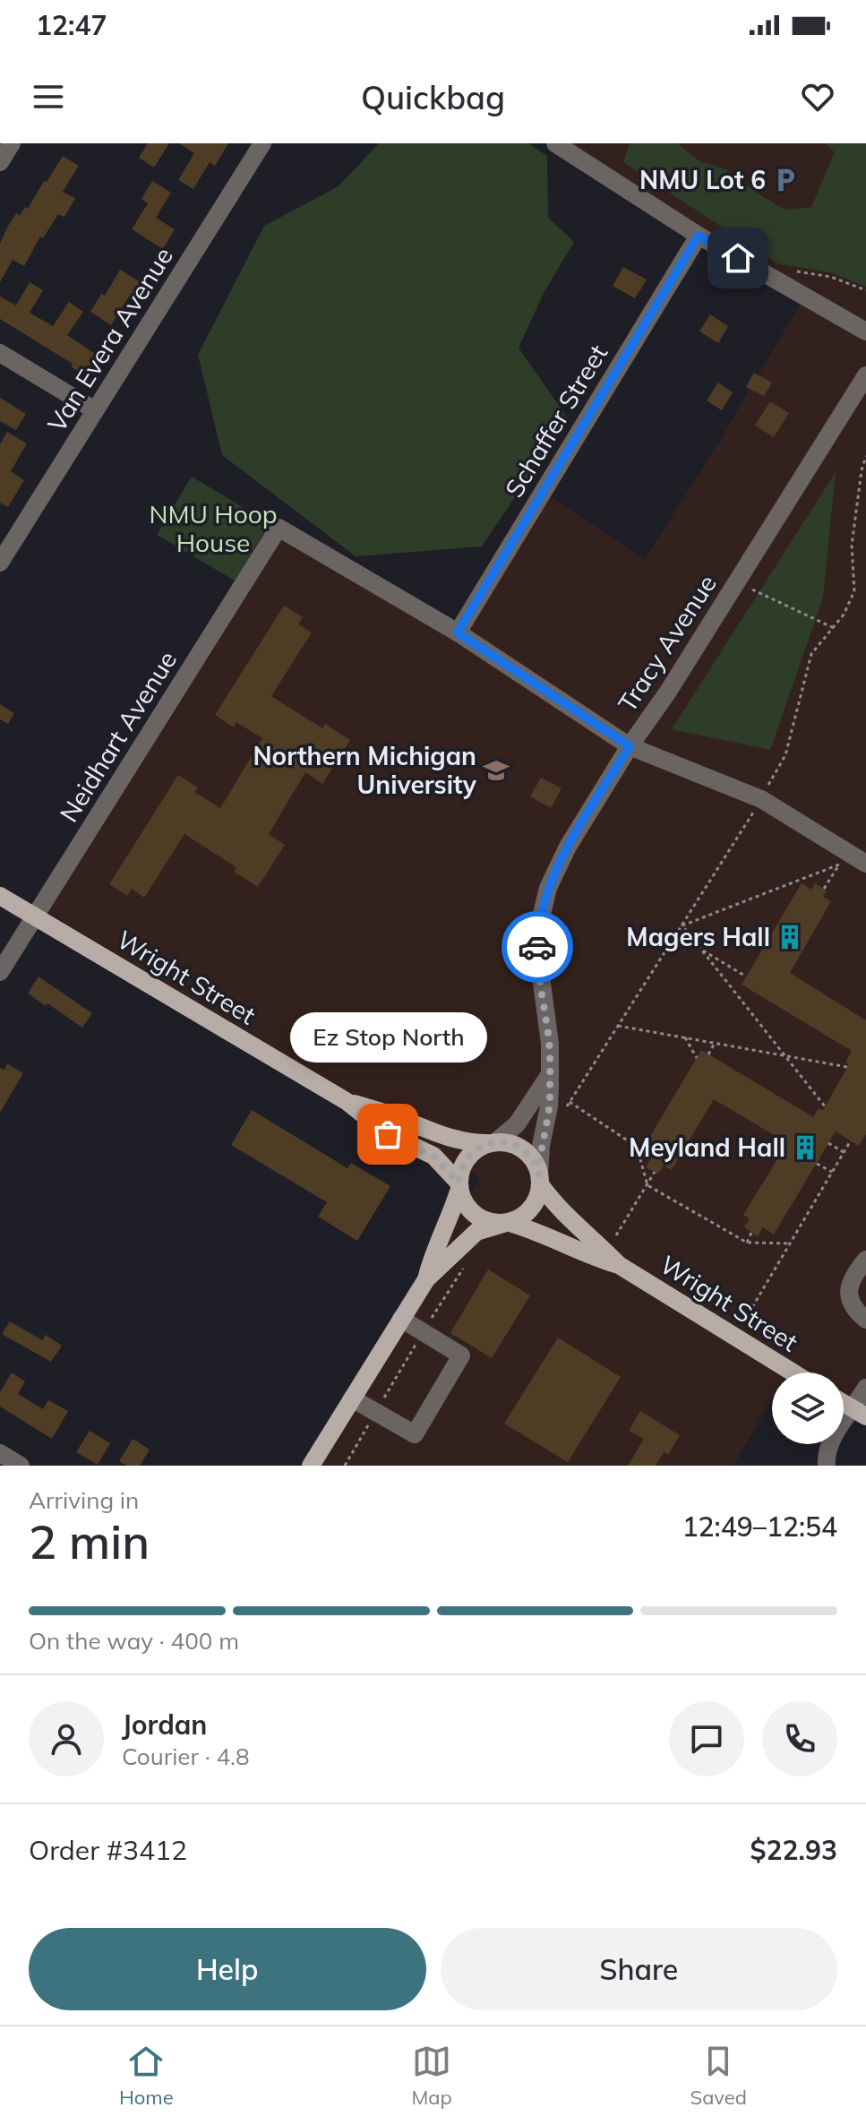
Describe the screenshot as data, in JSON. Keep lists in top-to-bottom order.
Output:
{
  "streets": {
    "main road": ["Wright Street"],
    "street": [
      "Van Evera Avenue",
      "Schaffer Street",
      "Tracy Avenue",
      "Neidhart Avenue"
    ]
  },
  "crossings": [
    ["Schaffer Street", "Neidhart Avenue"],
    ["Tracy Avenue", "Wright Street"],
    ["Neidhart Avenue", "Wright Street"]
  ],
  "parks": ["NMU Hoop House"],
  "places": {
    "parking": ["NMU Lot 6"],
    "school or university": ["Northern Michigan University"],
    "building": ["Magers Hall", "Meyland Hall"],
    "other": ["Ez Stop North"]
  },
  "page": {
    "status": "12:47",
    "header": "Quickbag",
    "bubble": "Ez Stop North",
    "heading": ["2 min", "Arriving in", "12:49–12:54"],
    "panel": [
      "Jordan",
      "Courier · 4.8",
      "Order #3412",
      "$22.93"
    ],
    "bar": "On the way · 400 m",
    "buttons": ["Help", "Share"],
    "tabs": ["Home", "Map", "Saved"]
  }
}
